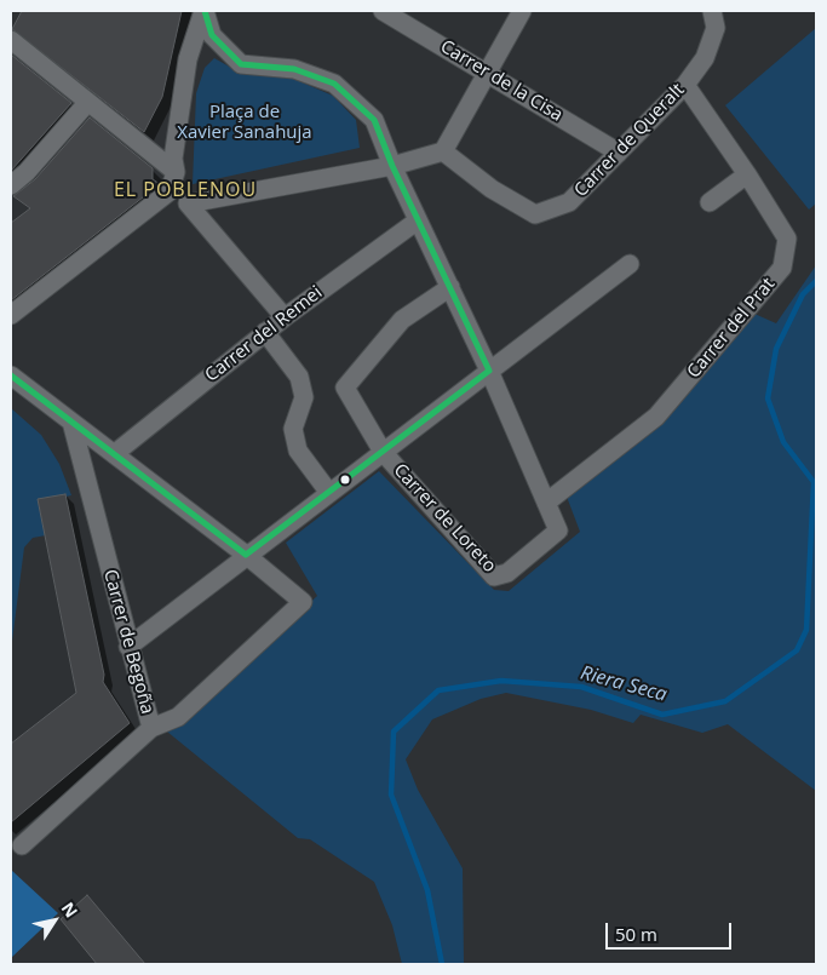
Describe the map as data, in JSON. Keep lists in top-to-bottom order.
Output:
{
  "streets": {
    "street": [
      "Carrer de la Cisa",
      "Carrer de Queralt",
      "Carrer del Prat",
      "Carrer del Remei",
      "Carrer de Loreto",
      "Carrer de Begoña"
    ]
  },
  "crossings": [
    ["Carrer de la Cisa", "Carrer de Queralt"],
    ["Carrer de Queralt", "Carrer del Prat"],
    ["Carrer del Prat", "Carrer de Loreto"]
  ],
  "districts": ["EL POBLENOU"],
  "water": ["Riera Seca"],
  "parks": ["Plaça de Xavier Sanahuja"],
  "scale_bar": "50 m",
  "north": "top right"
}
